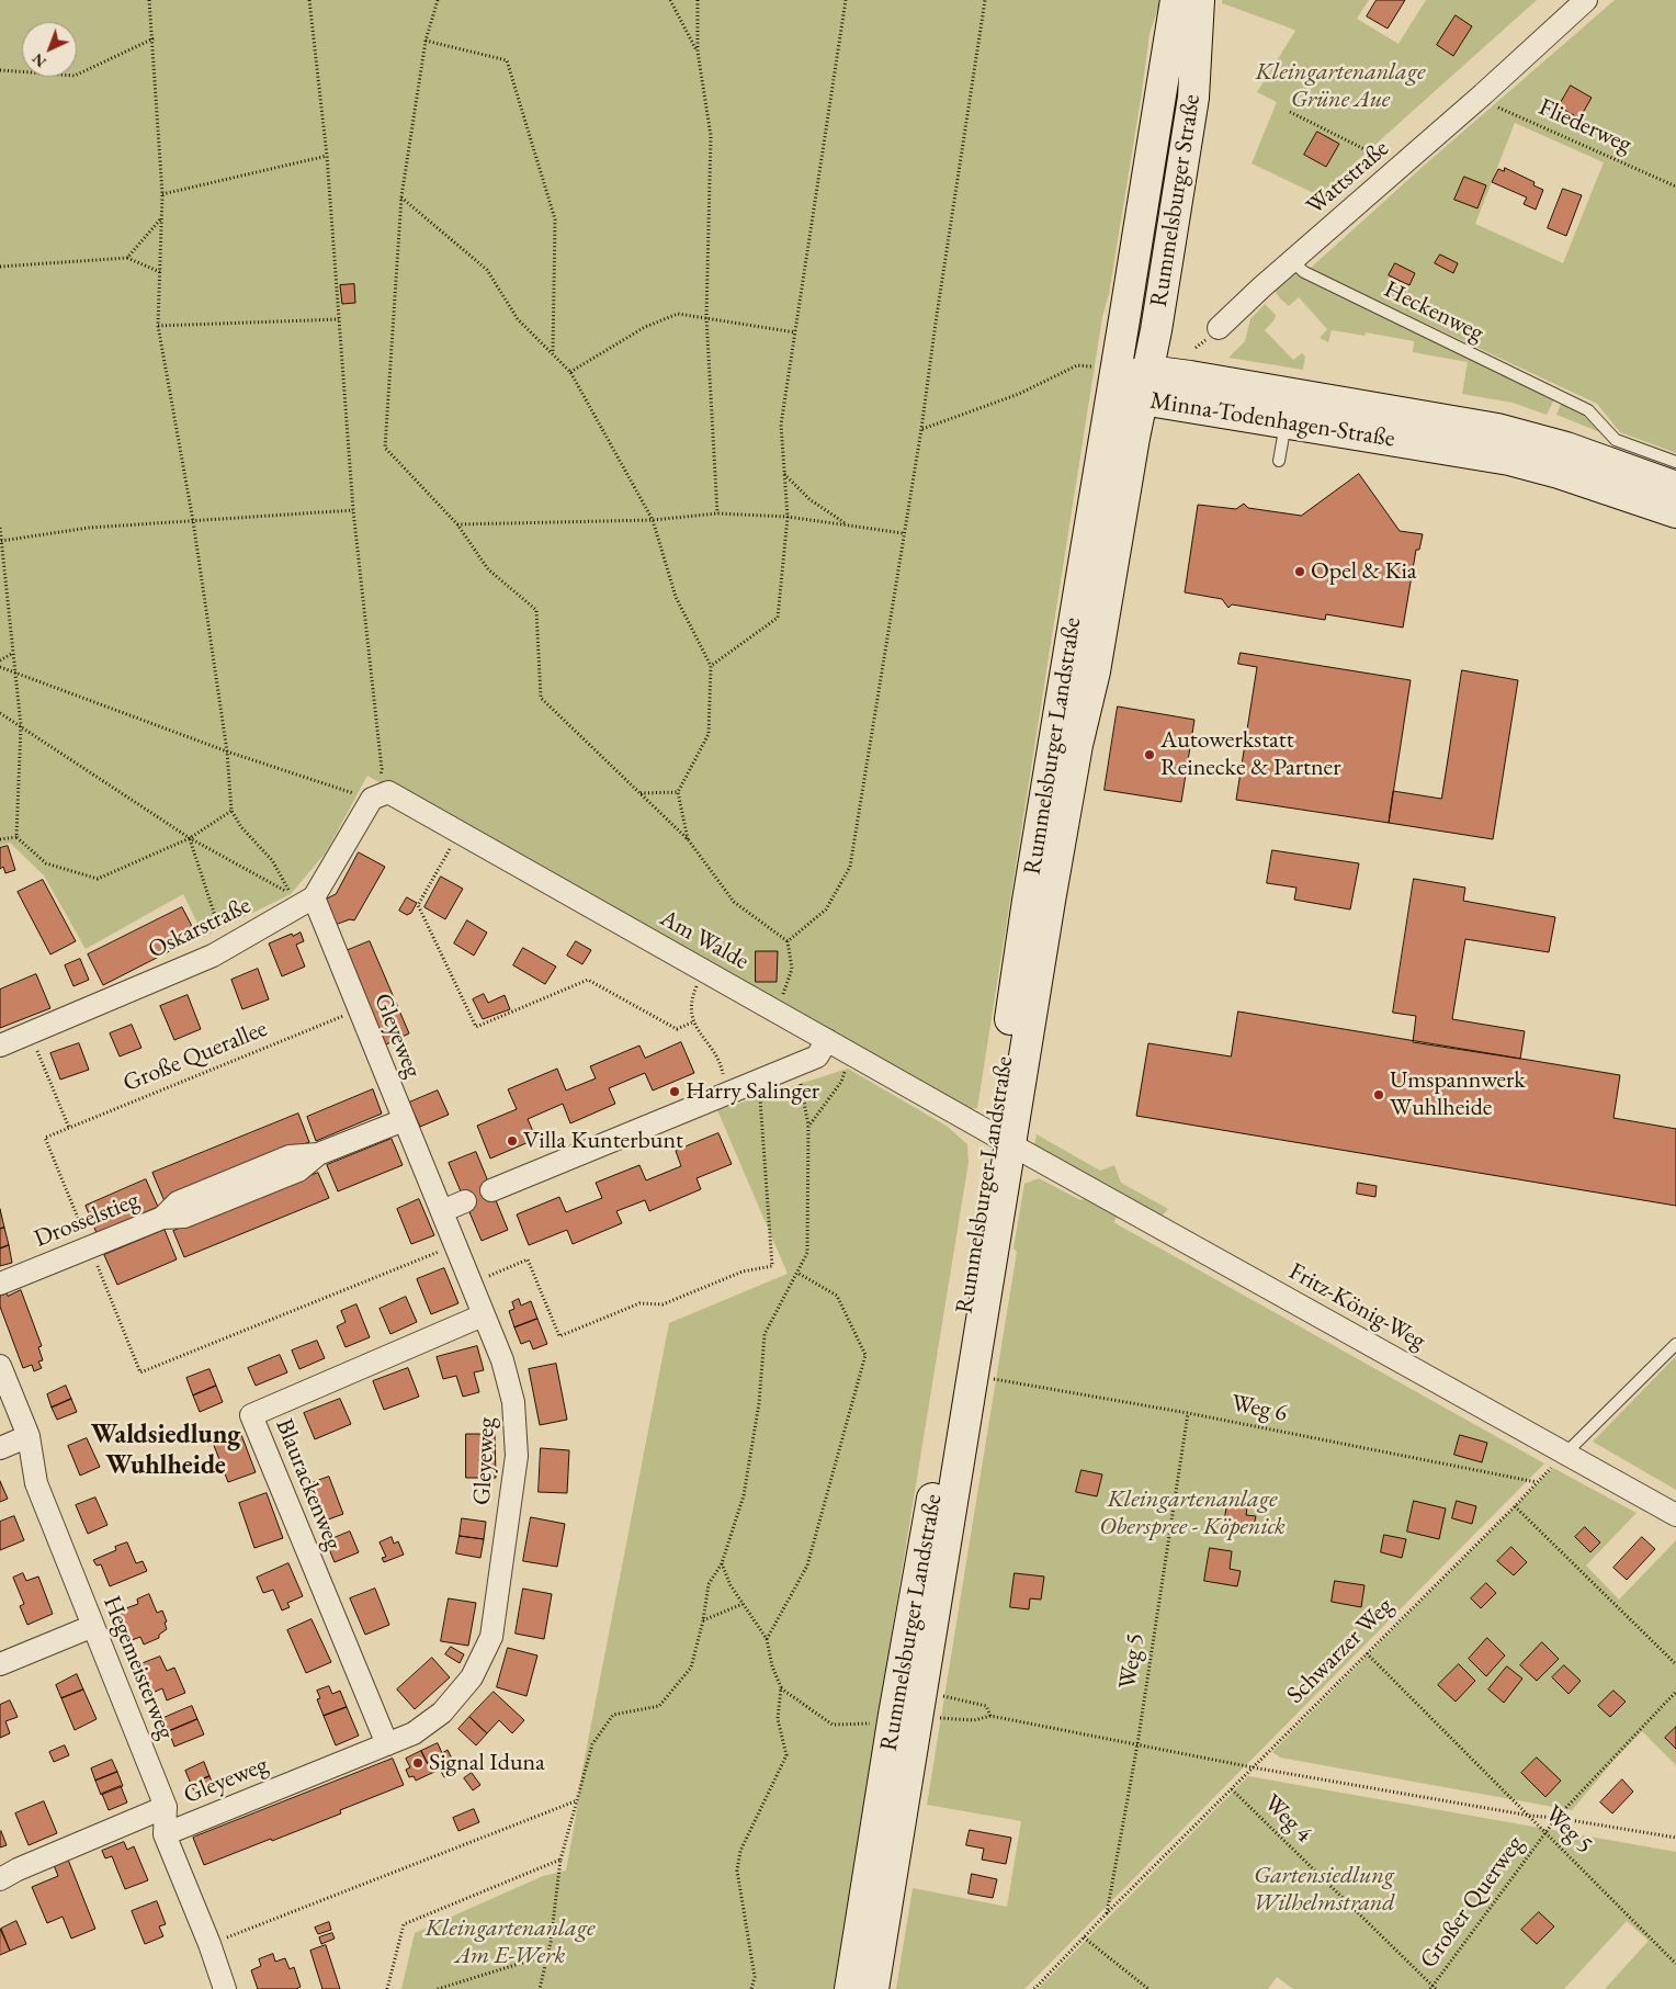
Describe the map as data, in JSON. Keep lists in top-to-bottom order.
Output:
{
  "streets": {
    "main road": ["Rummelsburger Straße", "Minna-Todenhagen-Straße", "Rummelsburger Landstraße"],
    "street": [
      "Wattstraße",
      "Oskarstraße",
      "Am Walde",
      "Gleyeweg",
      "Drosselstieg",
      "Fritz-König-Weg",
      "Blaurackenweg",
      "Hegemeisterweg"
    ],
    "lane": ["Heckenweg"],
    "path": [
      "Fliederweg",
      "Große Querallee",
      "Weg 6",
      "Schwarzer Weg",
      "Weg 5",
      "Weg 4",
      "Großer Querweg"
    ]
  },
  "crossings": [
    ["Fliederweg", "Wattstraße"],
    ["Wattstraße", "Heckenweg"],
    ["Rummelsburger Straße", "Minna-Todenhagen-Straße"],
    ["Rummelsburger Straße", "Rummelsburger Landstraße"],
    ["Minna-Todenhagen-Straße", "Rummelsburger Landstraße"],
    ["Rummelsburger Landstraße", "Am Walde"],
    ["Rummelsburger Landstraße", "Fritz-König-Weg"],
    ["Rummelsburger Landstraße", "Weg 6"],
    ["Oskarstraße", "Am Walde"],
    ["Oskarstraße", "Gleyeweg"],
    ["Am Walde", "Fritz-König-Weg"],
    ["Gleyeweg", "Große Querallee"],
    ["Gleyeweg", "Drosselstieg"],
    ["Gleyeweg", "Blaurackenweg"],
    ["Gleyeweg", "Hegemeisterweg"],
    ["Fritz-König-Weg", "Schwarzer Weg"],
    ["Weg 6", "Schwarzer Weg"],
    ["Weg 6", "Weg 5"],
    ["Schwarzer Weg", "Weg 5"],
    ["Schwarzer Weg", "Weg 4"],
    ["Weg 5", "Großer Querweg"],
    ["Weg 4", "Großer Querweg"]
  ],
  "districts": ["Waldsiedlung Wuhlheide"],
  "parks": [
    "Kleingartenanlage Grüne Aue",
    "Kleingartenanlage Oberspree - Köpenick",
    "Gartensiedlung Wilhelmstrand",
    "Kleingartenanlage Am E-Werk"
  ],
  "places": [
    "Opel & Kia",
    "Autowerkstatt Reinecke & Partner",
    "Harry Salinger",
    "Umspannwerk Wuhlheide",
    "Villa Kunterbunt",
    "Signal Iduna"
  ],
  "north": "bottom left"
}
